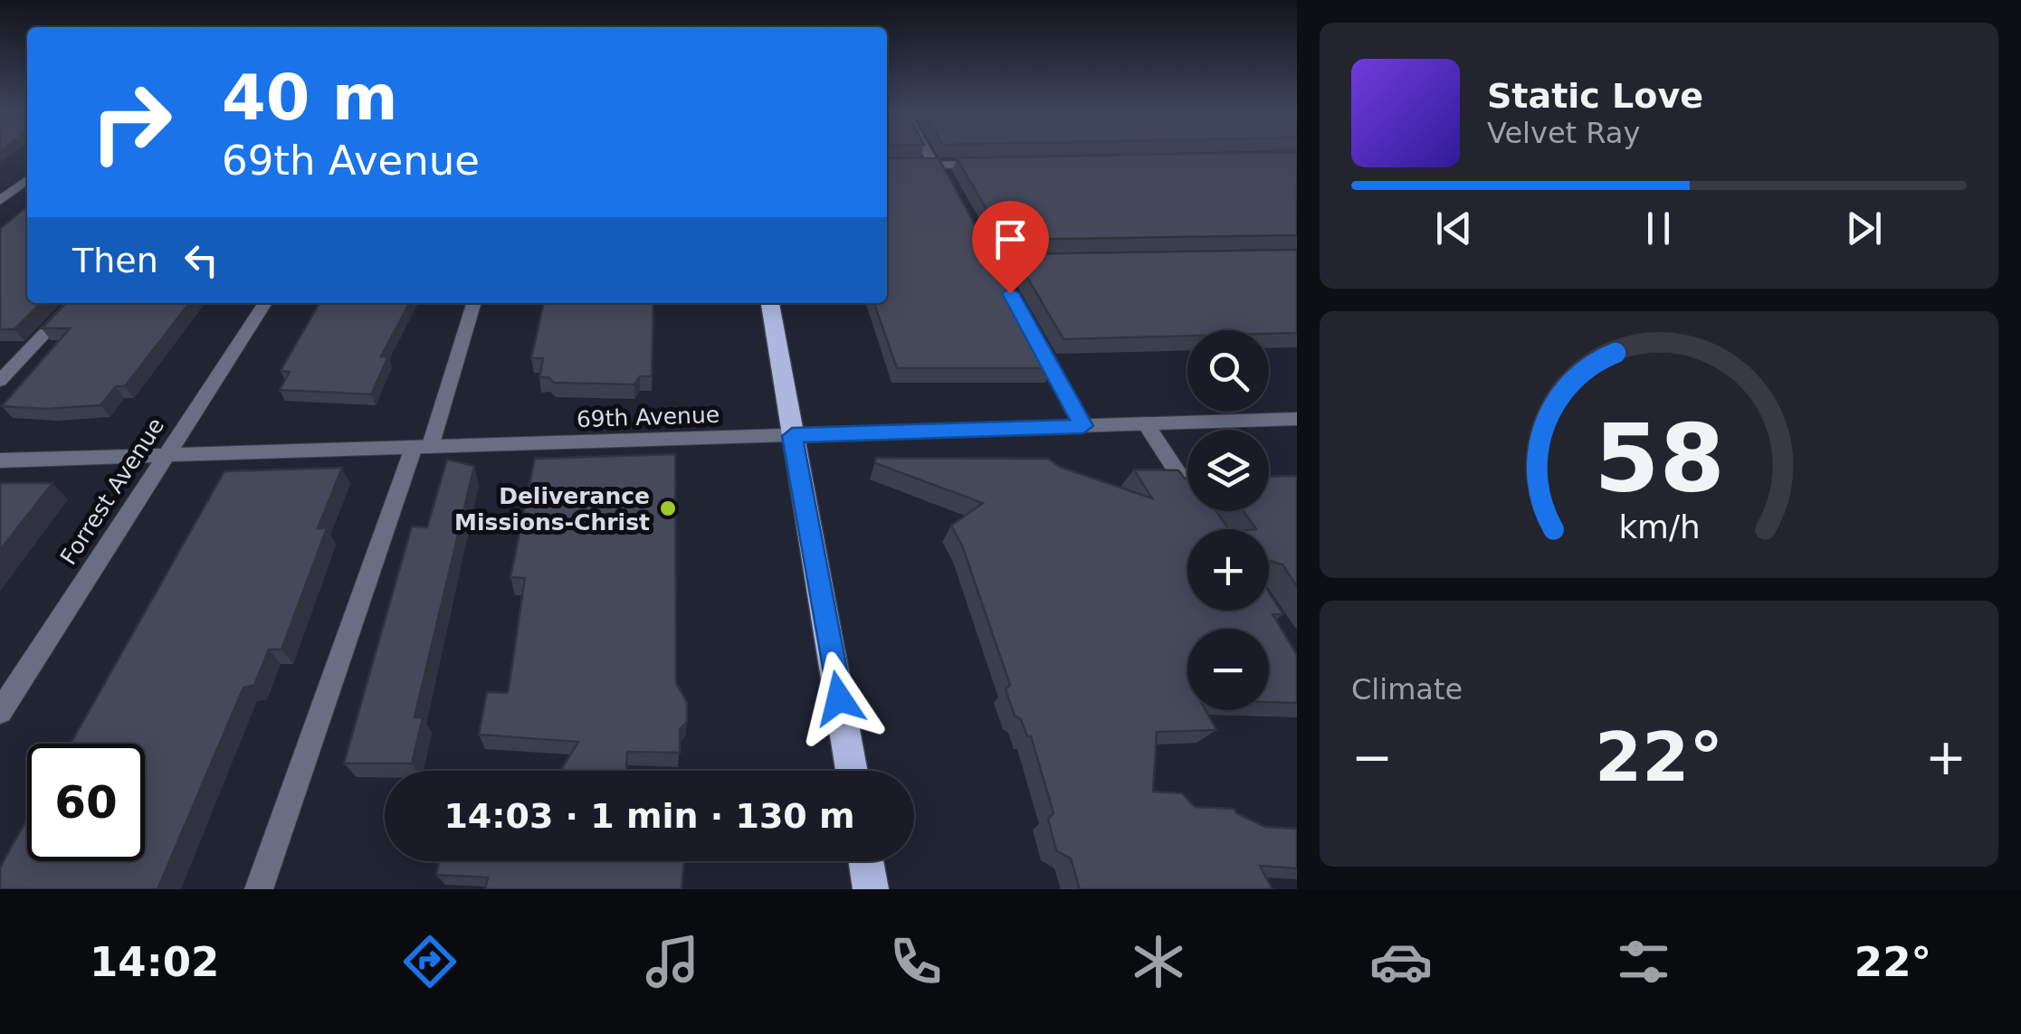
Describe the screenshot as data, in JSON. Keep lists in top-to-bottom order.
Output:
{
  "streets": {
    "street": ["69th Avenue", "Forrest Avenue"]
  },
  "crossings": [
    ["69th Avenue", "Forrest Avenue"]
  ],
  "places": ["Deliverance Missions-Christ"],
  "page": {
    "turn": ["40 m", "69th Avenue"],
    "song": ["Static Love", "Velvet Ray"],
    "then": "Then",
    "map_buttons": ["+", "−"],
    "tile": "Climate",
    "heat": ["−", "22°", "+"],
    "limit": "60",
    "trip": "14:03 · 1 min · 130 m",
    "tabs": ["14:02", "22°"],
    "gauge": ["58", "km/h"]
  }
}
